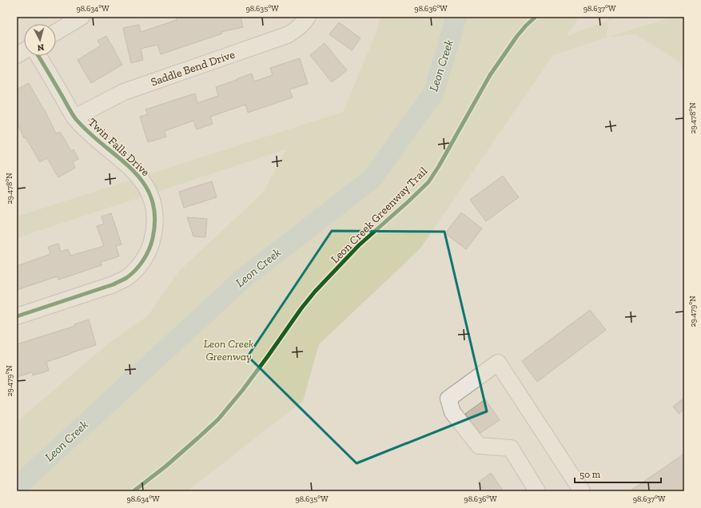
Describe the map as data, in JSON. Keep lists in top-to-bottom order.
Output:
{
  "streets": {
    "street": ["Saddle Bend Drive", "Twin Falls Drive"],
    "cycle path": ["Leon Creek Greenway Trail"]
  },
  "crossings": [
    ["Saddle Bend Drive", "Twin Falls Drive"]
  ],
  "water": ["Leon Creek"],
  "parks": ["Leon Creek Greenway"],
  "scale_bar": "50 m",
  "north": "bottom",
  "coordinates": [
    "98.634°W",
    "98.635°W",
    "98.636°W",
    "98.637°W",
    "29.478°N",
    "29.479°N"
  ]
}
